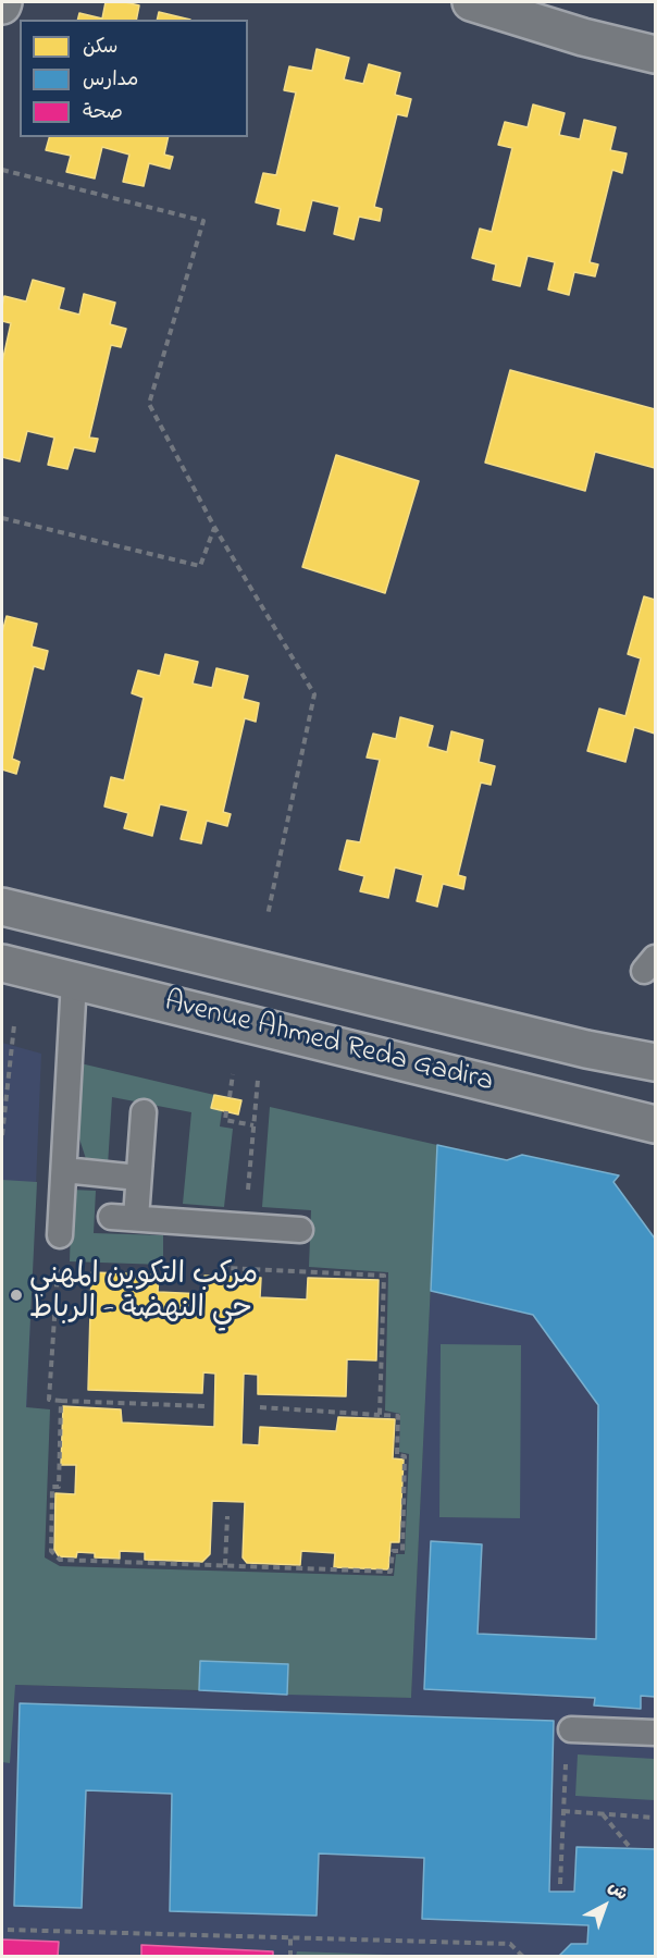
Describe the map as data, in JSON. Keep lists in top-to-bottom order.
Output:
{
  "streets": {
    "main road": ["Avenue Ahmed Reda Gadira"]
  },
  "places": ["مركب التكوين المهني حي النهضة - الرباط"],
  "legend": ["سكن", "مدارس", "صحة"],
  "north": "top right"
}
